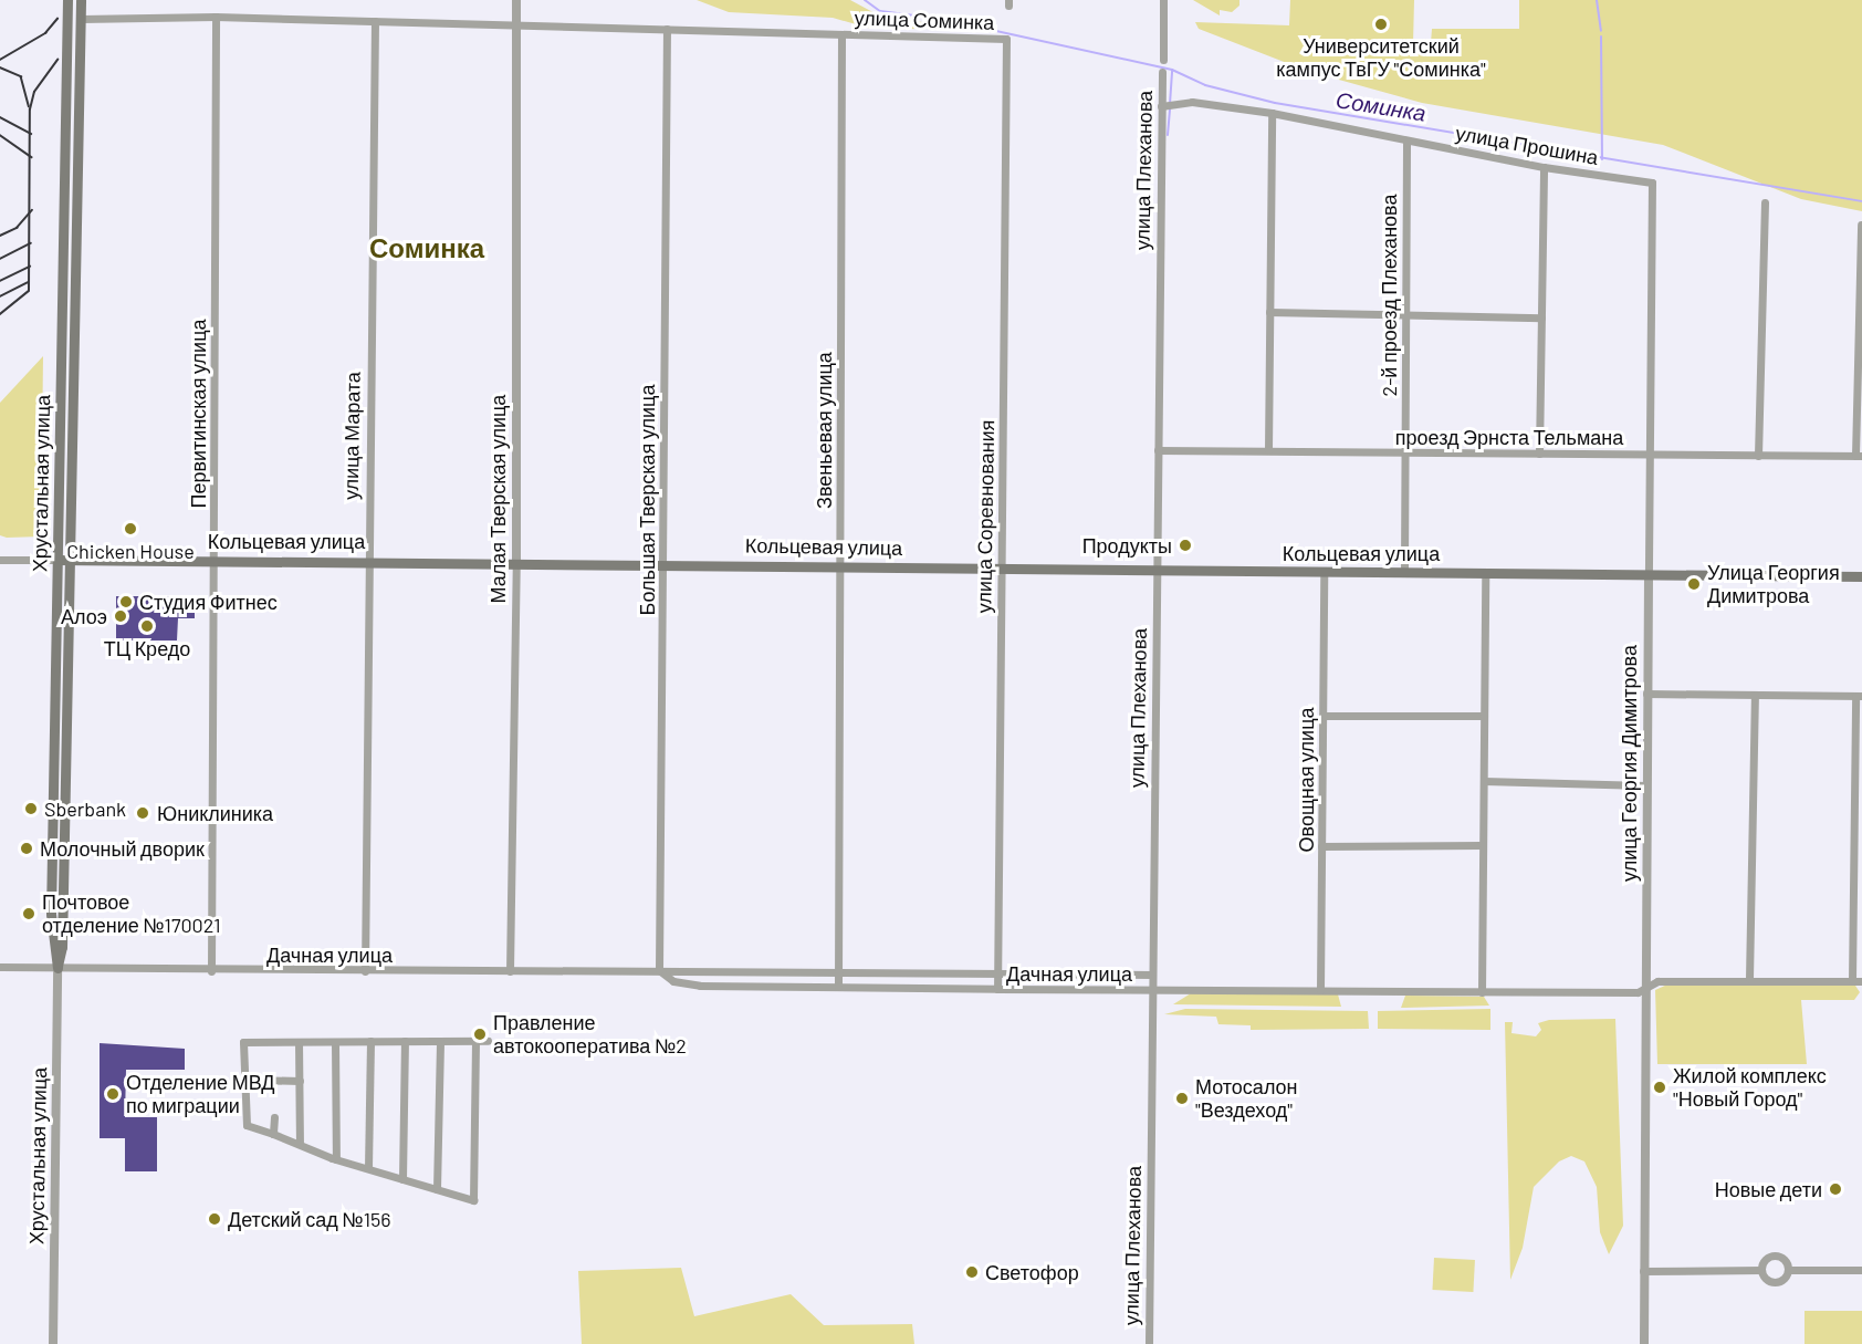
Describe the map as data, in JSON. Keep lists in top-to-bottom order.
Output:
{
  "streets": {
    "main road": ["Хрустальная улица", "Кольцевая улица"],
    "street": [
      "улица Соминка",
      "улица Прошина",
      "улица Плеханова",
      "2-й проезд Плеханова",
      "Первитинская улица",
      "Звеньевая улица",
      "улица Марата",
      "проезд Эрнста Тельмана",
      "Малая Тверская улица",
      "Большая Тверская улица",
      "улица Соревнования",
      "улица Георгия Димитрова",
      "Овощная улица",
      "Дачная улица"
    ]
  },
  "crossings": [
    ["улица Соминка", "Первитинская улица"],
    ["улица Соминка", "Звеньевая улица"],
    ["улица Соминка", "улица Марата"],
    ["улица Соминка", "Хрустальная улица"],
    ["улица Соминка", "Малая Тверская улица"],
    ["улица Соминка", "Большая Тверская улица"],
    ["улица Соминка", "улица Соревнования"],
    ["улица Прошина", "улица Плеханова"],
    ["улица Прошина", "2-й проезд Плеханова"],
    ["улица Прошина", "улица Георгия Димитрова"],
    ["улица Плеханова", "проезд Эрнста Тельмана"],
    ["улица Плеханова", "Кольцевая улица"],
    ["улица Плеханова", "Дачная улица"],
    ["2-й проезд Плеханова", "проезд Эрнста Тельмана"],
    ["2-й проезд Плеханова", "Кольцевая улица"],
    ["Первитинская улица", "Кольцевая улица"],
    ["Первитинская улица", "Дачная улица"],
    ["Звеньевая улица", "Кольцевая улица"],
    ["Звеньевая улица", "Дачная улица"],
    ["улица Марата", "Кольцевая улица"],
    ["улица Марата", "Дачная улица"],
    ["проезд Эрнста Тельмана", "улица Георгия Димитрова"],
    ["Хрустальная улица", "Кольцевая улица"],
    ["Хрустальная улица", "Дачная улица"],
    ["Малая Тверская улица", "Кольцевая улица"],
    ["Малая Тверская улица", "Дачная улица"],
    ["Большая Тверская улица", "Кольцевая улица"],
    ["Большая Тверская улица", "Дачная улица"],
    ["улица Соревнования", "Кольцевая улица"],
    ["улица Соревнования", "Дачная улица"],
    ["Кольцевая улица", "улица Георгия Димитрова"],
    ["Кольцевая улица", "Овощная улица"],
    ["улица Георгия Димитрова", "Дачная улица"],
    ["Овощная улица", "Дачная улица"]
  ],
  "districts": ["Соминка"],
  "water": ["Соминка"],
  "places": [
    "Университетский кампус ТвГУ \"Соминка\"",
    "Chicken House",
    "Продукты",
    "Улица Георгия Димитрова",
    "Студия Фитнес",
    "Алоэ",
    "ТЦ Кредо",
    "Sberbank",
    "Юниклиника",
    "Молочный дворик",
    "Почтовое отделение №170021",
    "Правление автокооператива №2",
    "Жилой комплекс \"Новый Город\"",
    "Отделение МВД по миграции",
    "Мотосалон \"Вездеход\"",
    "Новые дети",
    "Детский сад №156",
    "Светофор"
  ]
}
